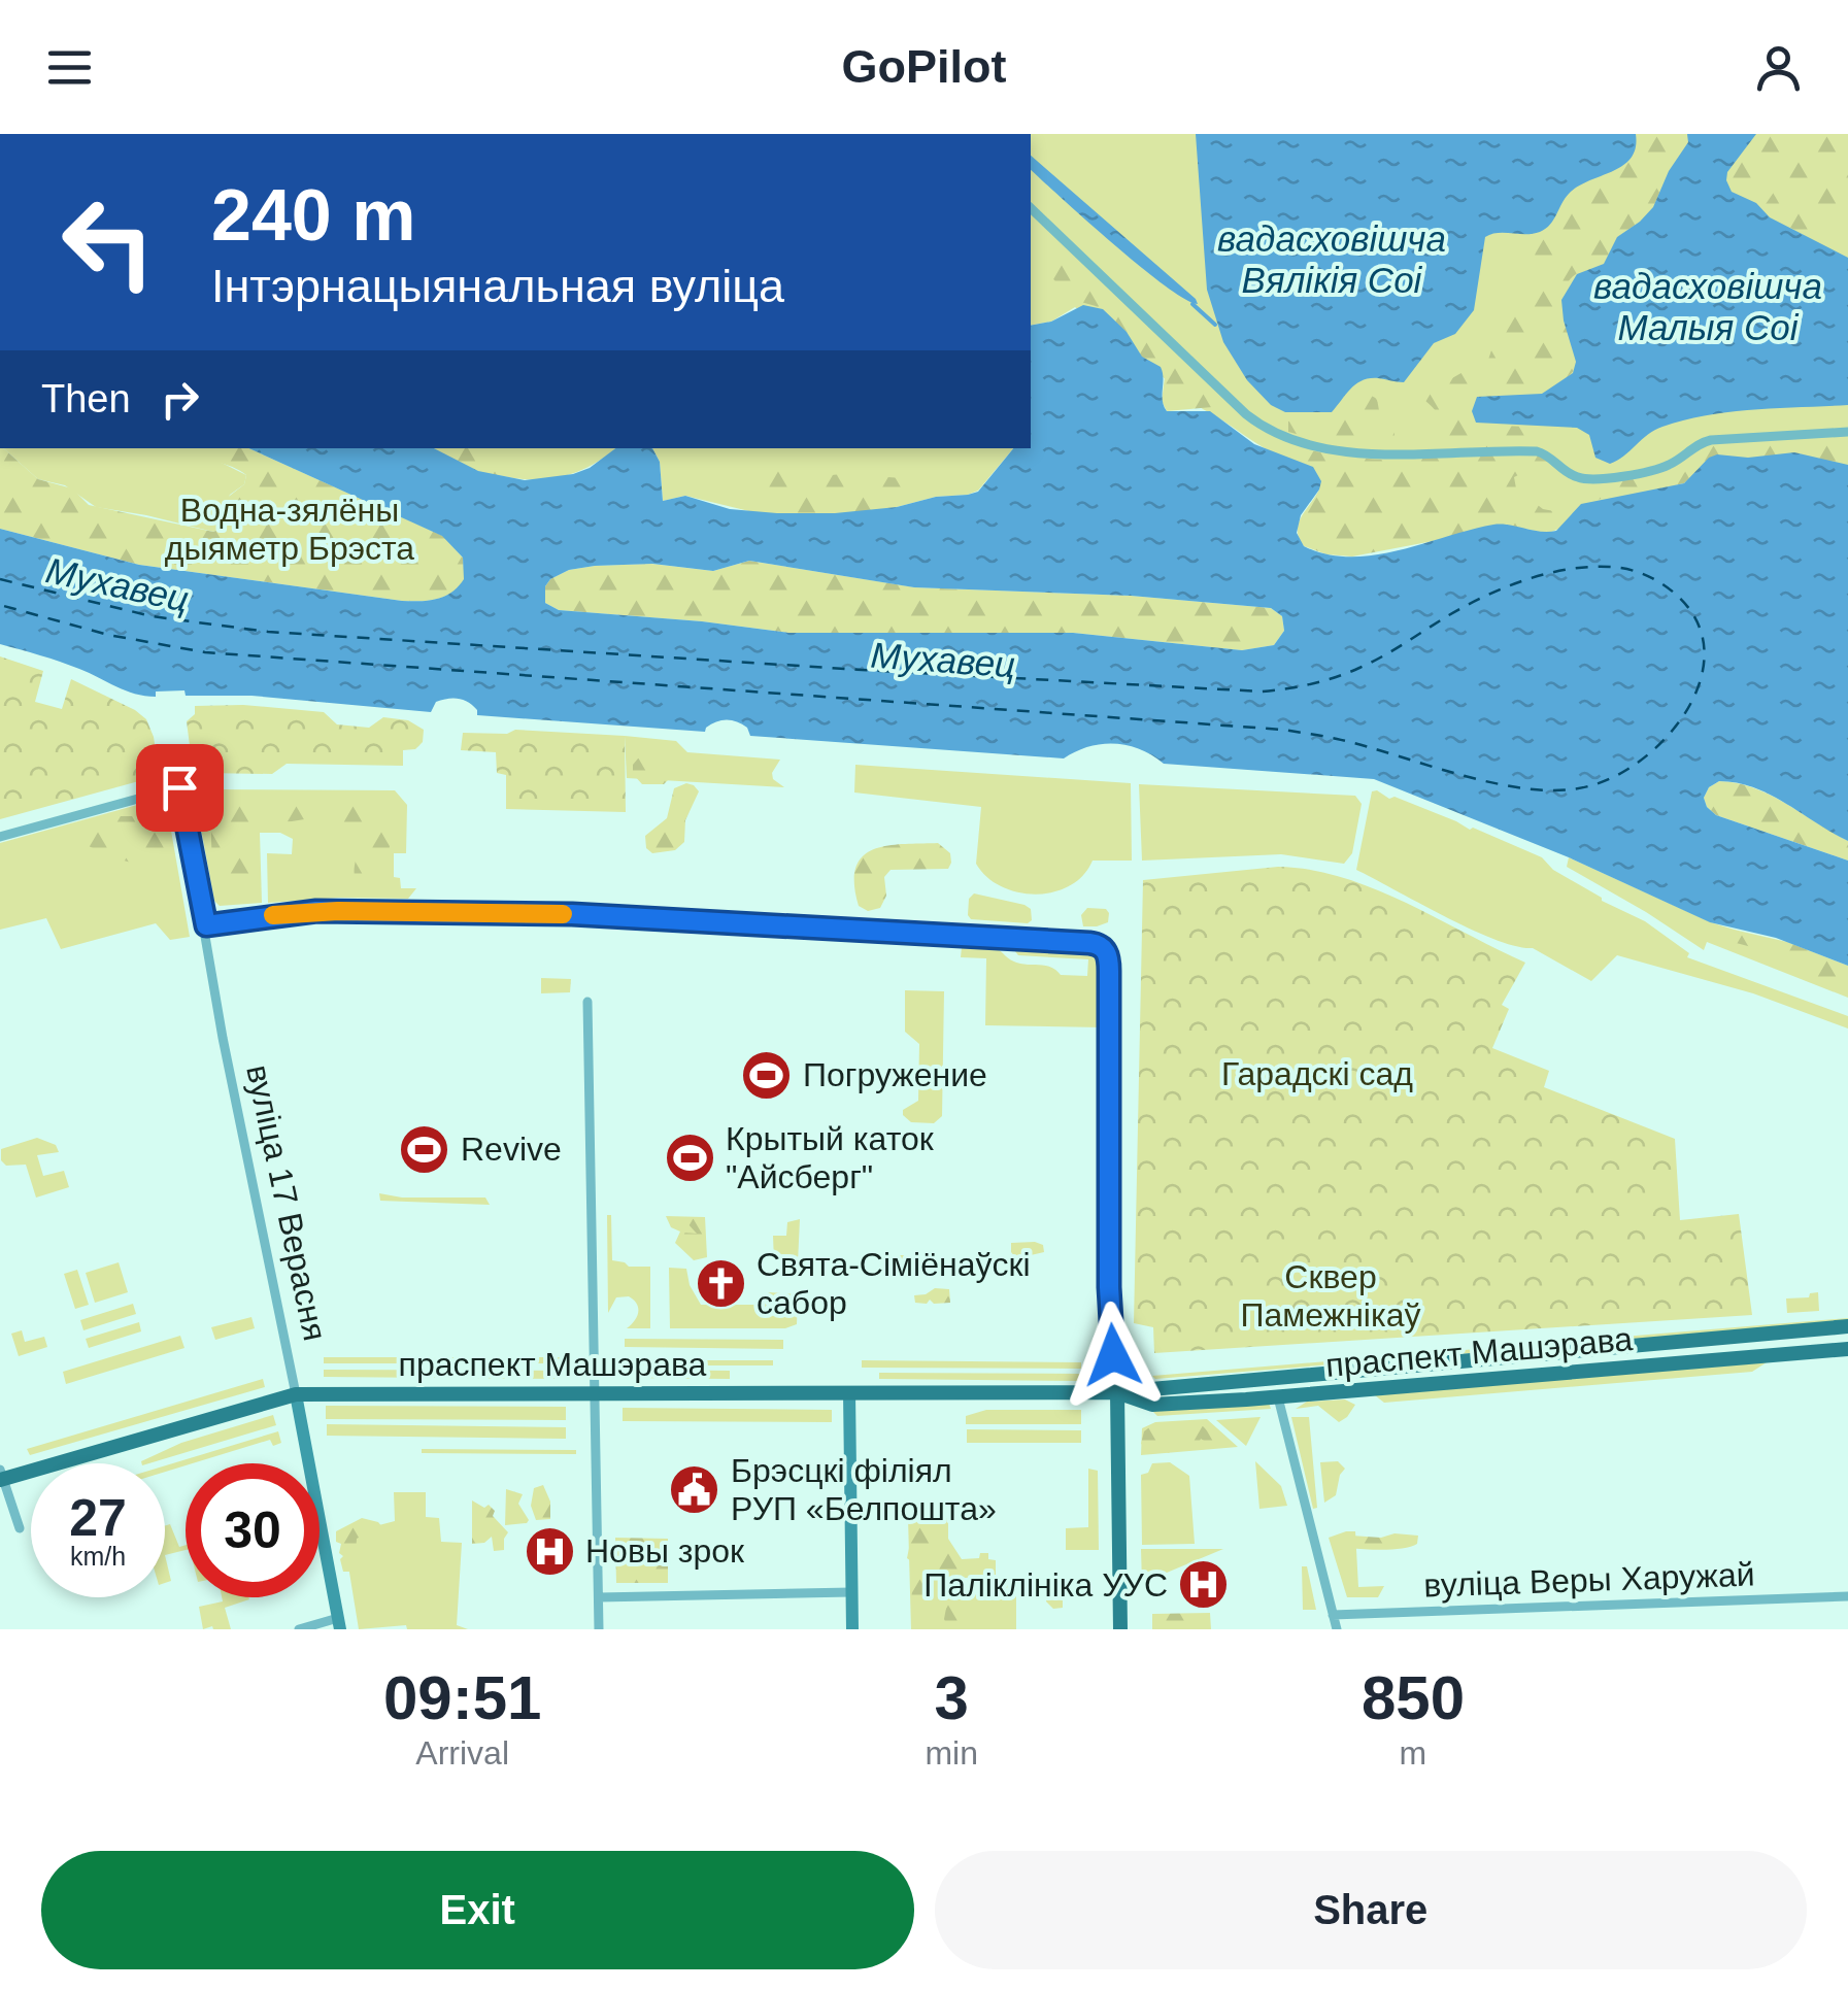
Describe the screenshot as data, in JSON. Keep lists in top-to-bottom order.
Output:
{
  "streets": {
    "main road": ["вуліца 17 Верасня", "праспект Машэрава"],
    "street": ["вуліца Веры Харужай"]
  },
  "crossings": [
    ["вуліца 17 Верасня", "праспект Машэрава"]
  ],
  "water": ["вадасховішча Вялікія Соі", "вадасховішча Малыя Соі", "Мухавец"],
  "parks": ["Водна-зялёны дыяметр Брэста", "Гарадскі сад", "Сквер Памежнікаў"],
  "places": {
    "sports": ["Погружение", "Revive", "Крытый каток \"Айсберг\""],
    "church": ["Свята-Сіміёнаўскі сабор"],
    "public building": ["Брэсцкі філіял РУП «Белпошта»"],
    "hospital": ["Новы зрок", "Паліклініка УУС"]
  },
  "page": {
    "header": "GoPilot",
    "turn": ["240 m", "Інтэрнацыянальная вуліца"],
    "then": "Then",
    "speed": "27 km/h",
    "limit": "30",
    "eta": [
      "09:51",
      "Arrival",
      "3",
      "min",
      "850",
      "m"
    ],
    "buttons": ["Exit", "Share"]
  }
}
